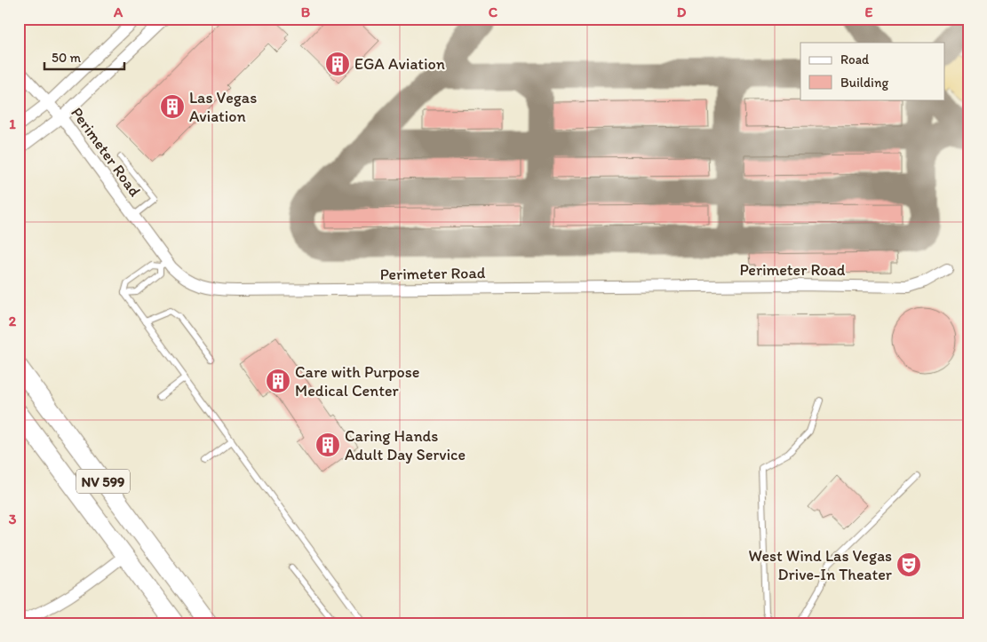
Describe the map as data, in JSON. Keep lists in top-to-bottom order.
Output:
{
  "streets": {
    "main road": ["NV 599"],
    "street": ["Perimeter Road"]
  },
  "places": {
    "building": [
      "EGA Aviation",
      "Las Vegas Aviation",
      "Care with Purpose Medical Center",
      "Caring Hands Adult Day Service"
    ],
    "theatre": ["West Wind Las Vegas Drive-In Theater"]
  },
  "legend": ["Road", "Building"],
  "scale_bar": "50 m",
  "grid": {
    "columns": [
      "A",
      "B",
      "C",
      "D",
      "E"
    ],
    "rows": ["1", "2", "3"]
  }
}
